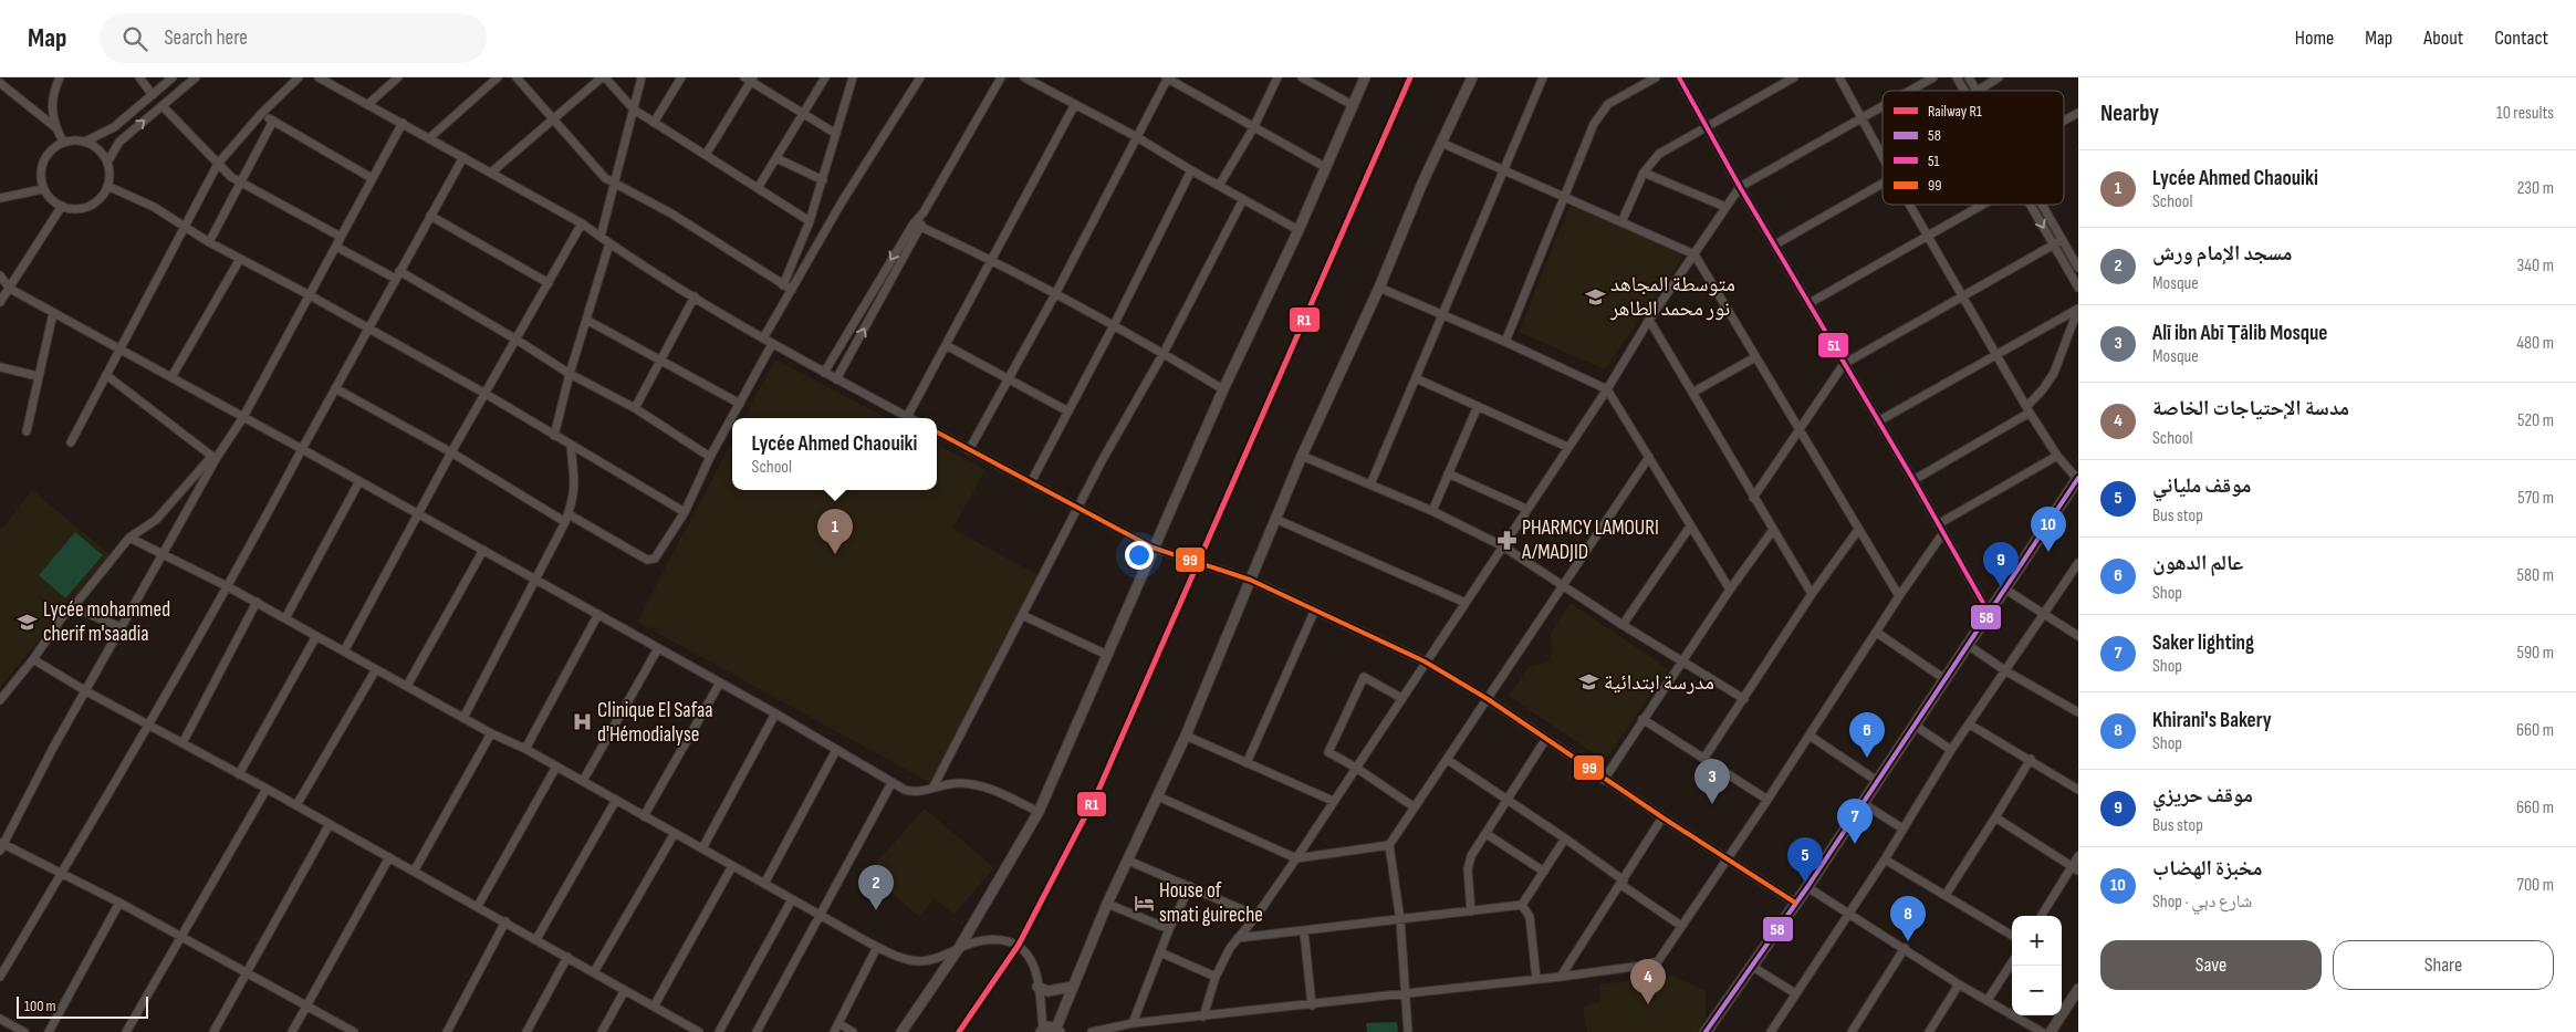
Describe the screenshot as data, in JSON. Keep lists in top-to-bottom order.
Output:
{
  "places": {
    "school or university": ["متوسطة المجاهد نور محمد الطاهر", "Lycée mohammed cherif m'saadia", "مدرسة ابتدائية"],
    "pharmacy": ["PHARMCY LAMOURI A/MADJID"],
    "hospital": ["Clinique El Safaa d'Hémodialyse"],
    "hotel": ["House of smati guireche"]
  },
  "lines": [
    "rail line R1",
    "transit line 51",
    "transit line 99",
    "transit line 58"
  ],
  "legend": [
    "Railway R1",
    "58",
    "51",
    "99"
  ],
  "scale_bar": "100 m",
  "page": {
    "header": "Map",
    "search": "Search here",
    "nav": [
      "Home",
      "Map",
      "About",
      "Contact"
    ],
    "heading": ["Nearby", "10 results"],
    "list": [
      {
        "mark": "1",
        "name": "Lycée Ahmed Chaouiki",
        "note": "School",
        "value": "230 m"
      },
      {
        "mark": "2",
        "name": "مسجد الإمام ورش",
        "note": "Mosque",
        "value": "340 m"
      },
      {
        "mark": "3",
        "name": "Alī ibn Abī Ṭālib Mosque",
        "note": "Mosque",
        "value": "480 m"
      },
      {
        "mark": "4",
        "name": "مدسة الإحتياجات الخاصة",
        "note": "School",
        "value": "520 m"
      },
      {
        "mark": "5",
        "name": "موقف ملياني",
        "note": "Bus stop",
        "value": "570 m"
      },
      {
        "mark": "6",
        "name": "عالم الدهون",
        "note": "Shop",
        "value": "580 m"
      },
      {
        "mark": "7",
        "name": "Saker lighting",
        "note": "Shop",
        "value": "590 m"
      },
      {
        "mark": "8",
        "name": "Khirani's Bakery",
        "note": "Shop",
        "value": "660 m"
      },
      {
        "mark": "9",
        "name": "موقف حريزي",
        "note": "Bus stop",
        "value": "660 m"
      },
      {
        "mark": "10",
        "name": "مخبزة الهضاب",
        "note": "Shop · شارع دبي",
        "value": "700 m"
      }
    ],
    "popup": ["Lycée Ahmed Chaouiki", "School"],
    "pins": [
      "10",
      "1",
      "9",
      "6",
      "3",
      "7",
      "5",
      "2",
      "8",
      "4"
    ],
    "map_buttons": ["+", "−"],
    "buttons": ["Save", "Share"],
    "scale": "100 m"
  }
}
